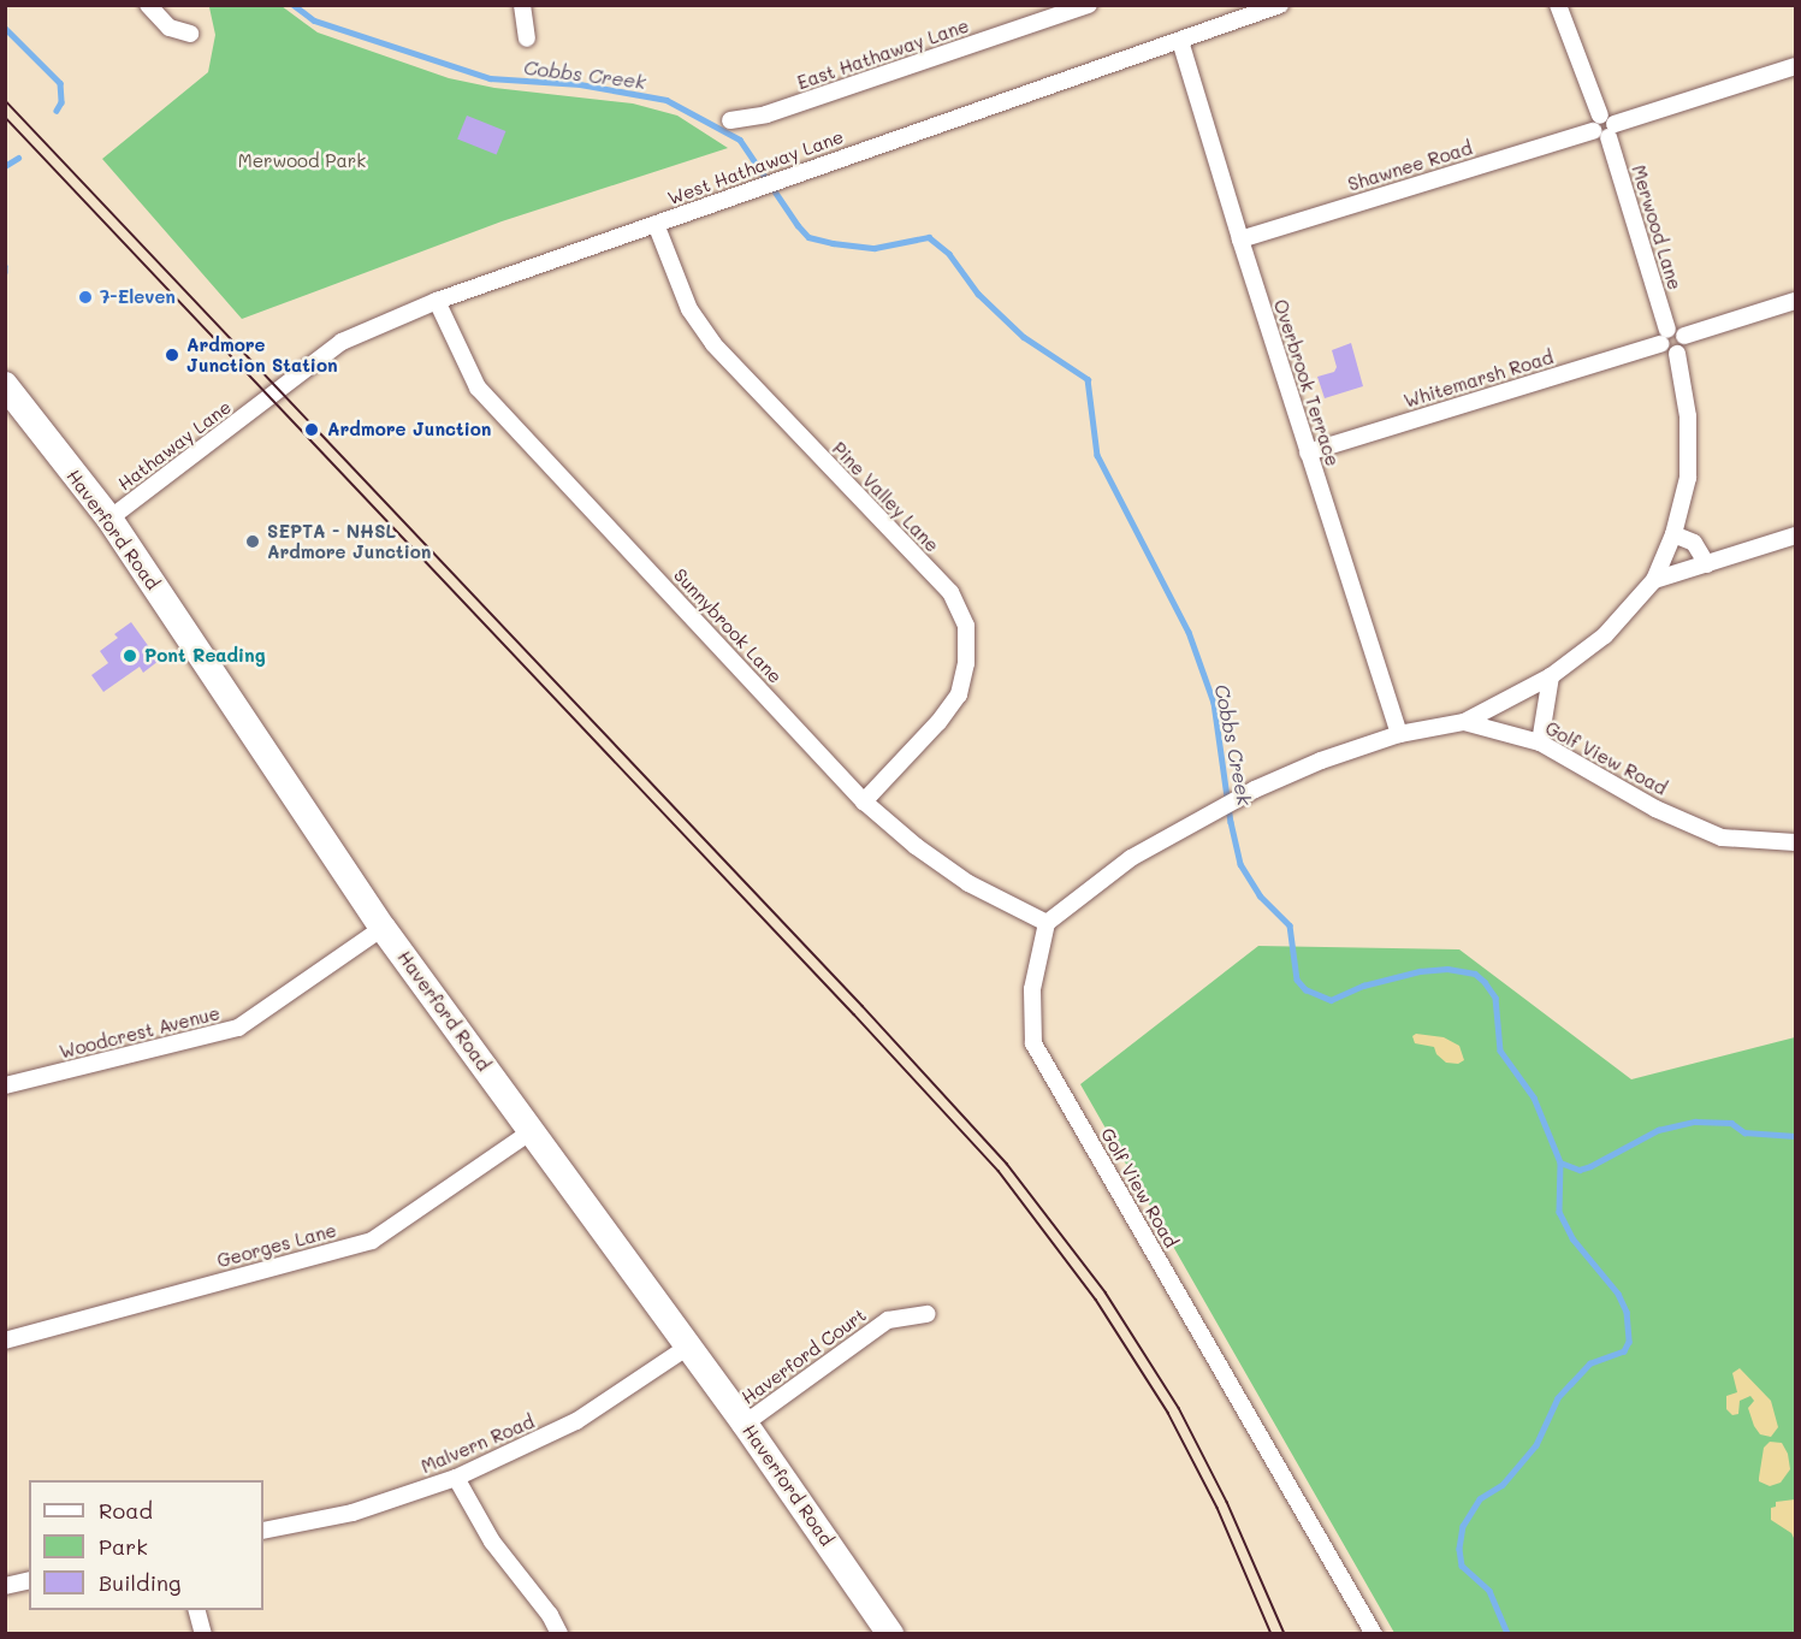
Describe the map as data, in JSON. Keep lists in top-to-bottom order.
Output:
{
  "streets": {
    "main road": ["Haverford Road"],
    "street": [
      "East Hathaway Lane",
      "Shawnee Road",
      "West Hathaway Lane",
      "Merwood Lane",
      "Whitemarsh Road",
      "Overbrook Terrace",
      "Hathaway Lane",
      "Pine Valley Lane",
      "Sunnybrook Lane",
      "Golf View Road",
      "Woodcrest Avenue",
      "Georges Lane",
      "Haverford Court",
      "Malvern Road"
    ]
  },
  "crossings": [
    ["Shawnee Road", "Merwood Lane"],
    ["Shawnee Road", "Overbrook Terrace"],
    ["West Hathaway Lane", "Overbrook Terrace"],
    ["West Hathaway Lane", "Hathaway Lane"],
    ["West Hathaway Lane", "Pine Valley Lane"],
    ["West Hathaway Lane", "Sunnybrook Lane"],
    ["Merwood Lane", "Whitemarsh Road"],
    ["Whitemarsh Road", "Overbrook Terrace"],
    ["Overbrook Terrace", "Golf View Road"],
    ["Hathaway Lane", "Haverford Road"],
    ["Pine Valley Lane", "Sunnybrook Lane"],
    ["Haverford Road", "Woodcrest Avenue"],
    ["Haverford Road", "Georges Lane"],
    ["Haverford Road", "Haverford Court"],
    ["Haverford Road", "Malvern Road"],
    ["Sunnybrook Lane", "Golf View Road"]
  ],
  "water": ["Cobbs Creek"],
  "parks": ["Merwood Park"],
  "places": [
    "7-Eleven",
    "Ardmore Junction Station",
    "Ardmore Junction",
    "SEPTA - NHSL Ardmore Junction",
    "Pont Reading"
  ],
  "legend": ["Road", "Park", "Building"]
}
